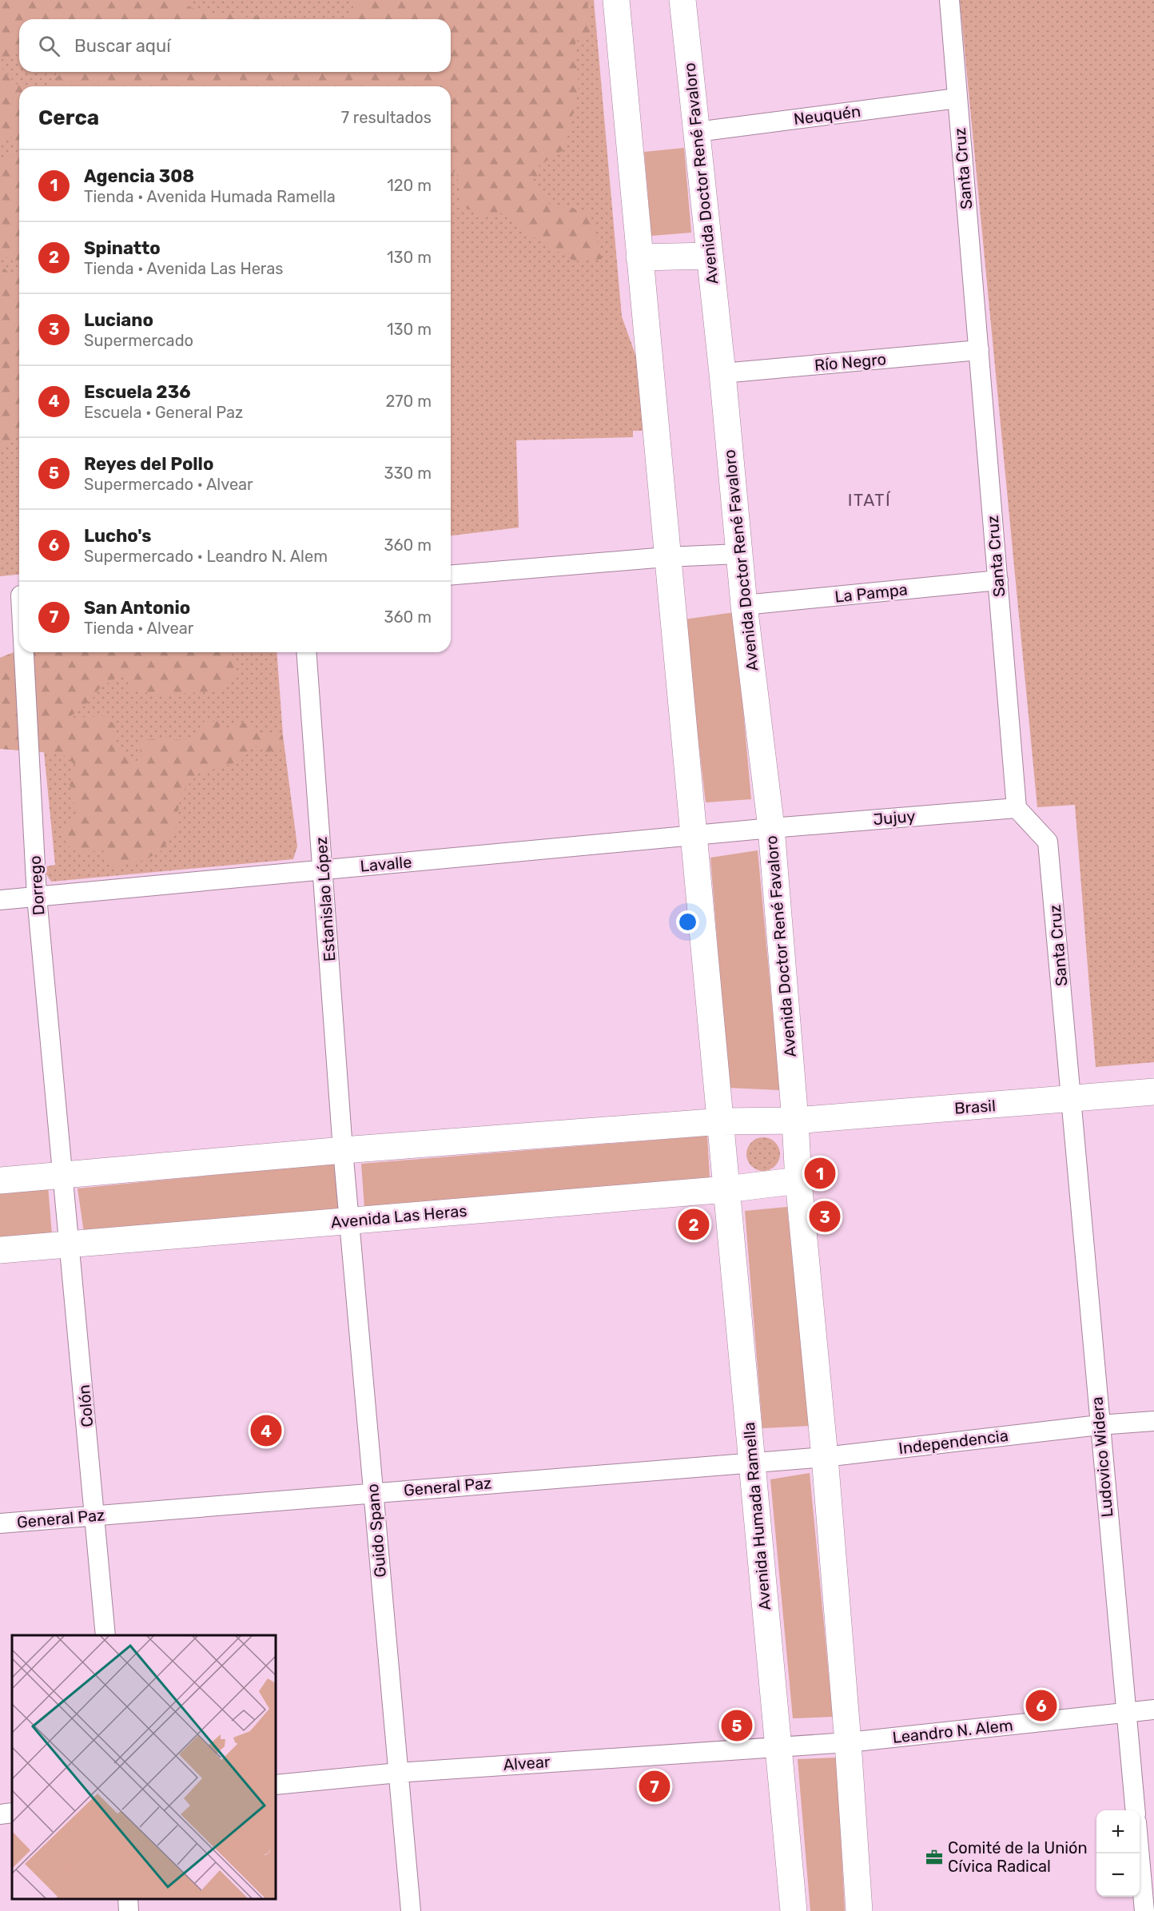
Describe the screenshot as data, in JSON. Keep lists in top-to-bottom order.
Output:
{
  "streets": {
    "main road": [
      "Avenida Doctor René Favaloro",
      "Brasil",
      "Avenida Las Heras",
      "Avenida Humada Ramella"
    ],
    "street": [
      "Neuquén",
      "Santa Cruz",
      "Río Negro",
      "La Pampa",
      "Jujuy",
      "Lavalle",
      "Dorrego",
      "Estanislao López",
      "Colón",
      "Independencia",
      "Ludovico Widera",
      "General Paz",
      "Guido Spano",
      "Leandro N. Alem",
      "Alvear"
    ]
  },
  "crossings": [
    ["Neuquén", "Santa Cruz"],
    ["Neuquén", "Avenida Doctor René Favaloro"],
    ["Santa Cruz", "Río Negro"],
    ["Santa Cruz", "La Pampa"],
    ["Santa Cruz", "Jujuy"],
    ["Santa Cruz", "Brasil"],
    ["Santa Cruz", "Ludovico Widera"],
    ["Avenida Doctor René Favaloro", "Río Negro"],
    ["Avenida Doctor René Favaloro", "La Pampa"],
    ["Avenida Doctor René Favaloro", "Jujuy"],
    ["Avenida Doctor René Favaloro", "Lavalle"],
    ["Avenida Doctor René Favaloro", "Brasil"],
    ["Jujuy", "Lavalle"],
    ["Lavalle", "Dorrego"],
    ["Lavalle", "Estanislao López"],
    ["Dorrego", "Colón"],
    ["Estanislao López", "Guido Spano"],
    ["Brasil", "Ludovico Widera"],
    ["Avenida Las Heras", "Colón"],
    ["Avenida Las Heras", "Avenida Humada Ramella"],
    ["Avenida Las Heras", "Guido Spano"],
    ["Colón", "General Paz"],
    ["Independencia", "Ludovico Widera"],
    ["Independencia", "General Paz"],
    ["Independencia", "Avenida Humada Ramella"],
    ["Ludovico Widera", "Leandro N. Alem"],
    ["General Paz", "Avenida Humada Ramella"],
    ["General Paz", "Guido Spano"],
    ["Avenida Humada Ramella", "Leandro N. Alem"],
    ["Avenida Humada Ramella", "Alvear"],
    ["Guido Spano", "Alvear"],
    ["Leandro N. Alem", "Alvear"]
  ],
  "districts": ["ITATÍ"],
  "places": {
    "office": ["Comité de la Unión Cívica Radical"]
  },
  "page": {
    "search": "Buscar aquí",
    "heading": ["Cerca", "7 resultados"],
    "list": [
      {
        "mark": "1",
        "name": "Agencia 308",
        "note": "Tienda · Avenida Humada Ramella",
        "value": "120 m"
      },
      {
        "mark": "2",
        "name": "Spinatto",
        "note": "Tienda · Avenida Las Heras",
        "value": "130 m"
      },
      {
        "mark": "3",
        "name": "Luciano",
        "note": "Supermercado",
        "value": "130 m"
      },
      {
        "mark": "4",
        "name": "Escuela 236",
        "note": "Escuela · General Paz",
        "value": "270 m"
      },
      {
        "mark": "5",
        "name": "Reyes del Pollo",
        "note": "Supermercado · Alvear",
        "value": "330 m"
      },
      {
        "mark": "6",
        "name": "Lucho's",
        "note": "Supermercado · Leandro N. Alem",
        "value": "360 m"
      },
      {
        "mark": "7",
        "name": "San Antonio",
        "note": "Tienda · Alvear",
        "value": "360 m"
      }
    ],
    "pins": [
      "1",
      "3",
      "2",
      "4",
      "6",
      "5",
      "7"
    ],
    "map_buttons": ["+", "−"]
  }
}
